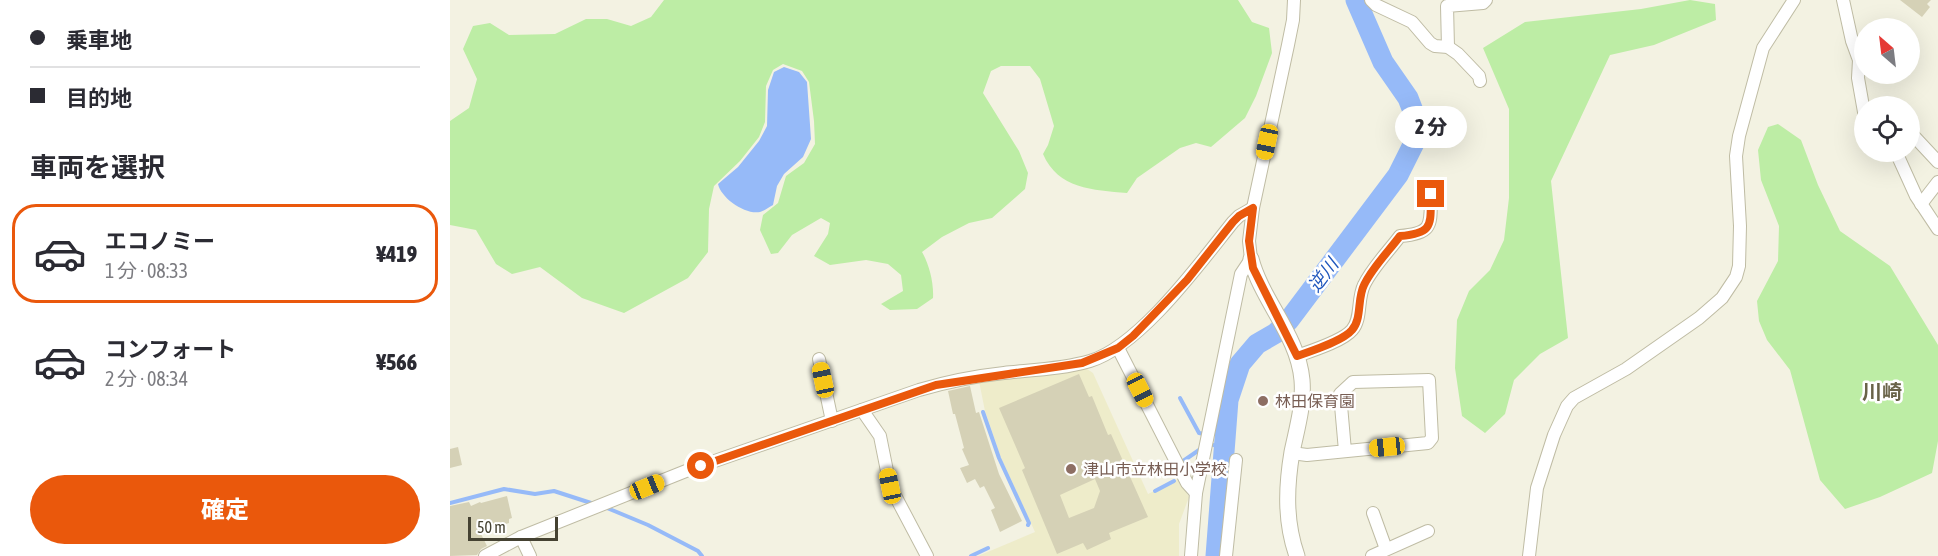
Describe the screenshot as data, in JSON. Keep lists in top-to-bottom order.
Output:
{
  "districts": ["川崎"],
  "water": ["逆川"],
  "places": ["林田保育園", "津山市立林田小学校"],
  "scale_bar": "50 m",
  "north": "top left",
  "page": {
    "banner": ["乗車地", "目的地"],
    "bubble": "2 分",
    "heading": "車両を選択",
    "list": [
      {
        "name": "エコノミー",
        "note": "1 分 · 08:33",
        "value": "¥419"
      },
      {
        "name": "コンフォート",
        "note": "2 分 · 08:34",
        "value": "¥566"
      }
    ],
    "buttons": "確定",
    "scale": "50 m"
  }
}
